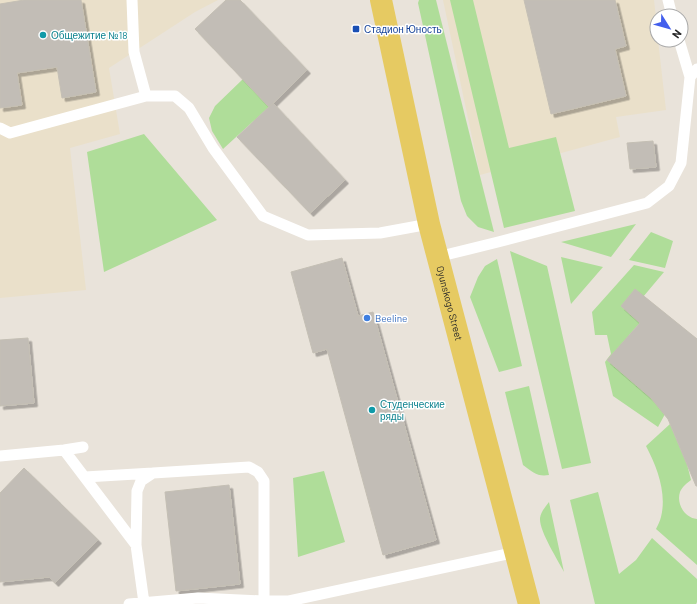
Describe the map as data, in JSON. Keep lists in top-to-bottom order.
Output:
{
  "streets": {
    "main road": ["Oyunskogo Street"]
  },
  "places": {
    "transit": ["Стадион Юность"],
    "other": ["Общежитие №18", "Beeline", "Студенческие ряды"]
  },
  "north": "bottom right"
}
